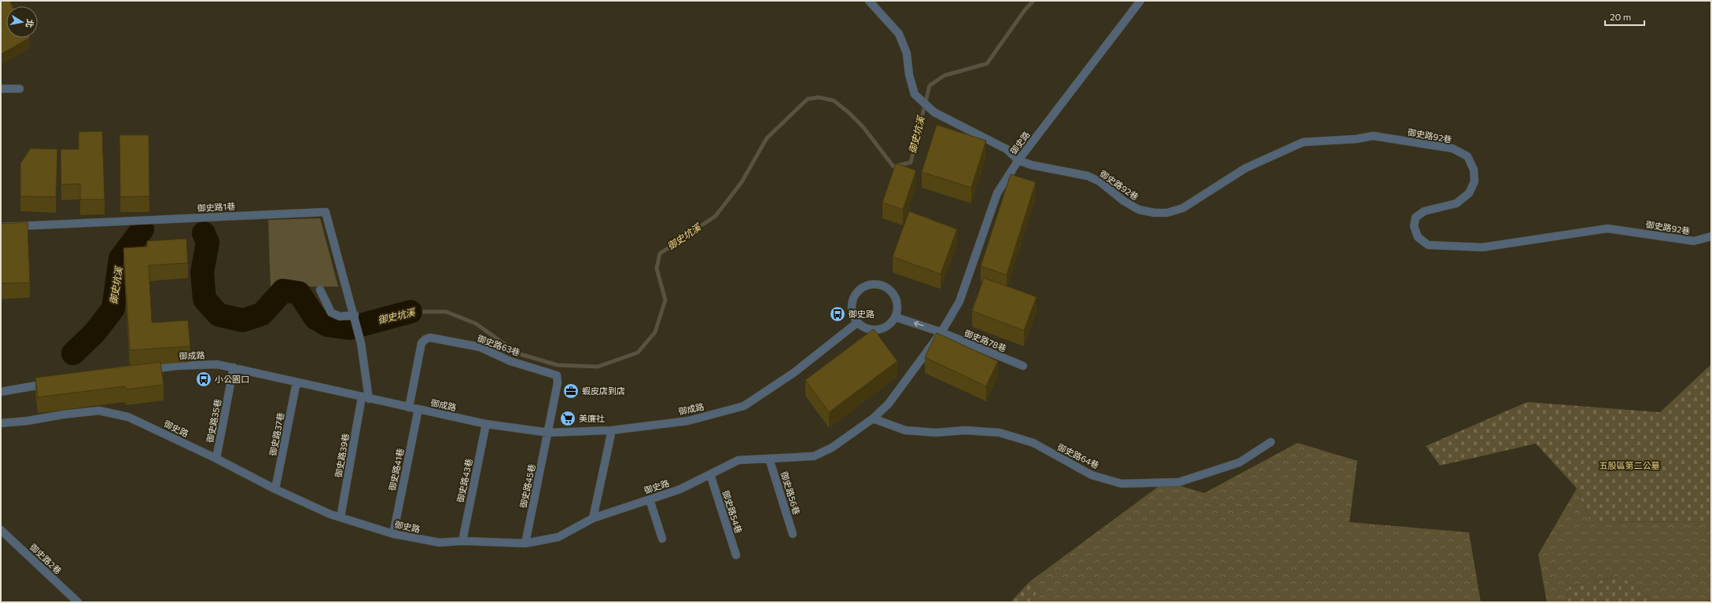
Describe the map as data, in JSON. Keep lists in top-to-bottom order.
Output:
{
  "streets": {
    "street": [
      "御史路92巷",
      "御史路",
      "御史路1巷",
      "御史路78巷",
      "御史路63巷",
      "御成路",
      "御史路35巷",
      "御史路37巷",
      "御史路39巷",
      "御史路64巷",
      "御史路41巷",
      "御史路43巷",
      "御史路45巷",
      "御史路56巷",
      "御史路54巷",
      "御史路2巷"
    ]
  },
  "crossings": [
    ["御史路92巷", "御史路"],
    ["御史路", "御史路78巷"],
    ["御史路", "御史路35巷"],
    ["御史路", "御史路37巷"],
    ["御史路", "御史路39巷"],
    ["御史路", "御史路64巷"],
    ["御史路", "御史路41巷"],
    ["御史路", "御史路43巷"],
    ["御史路", "御史路45巷"],
    ["御史路", "御史路56巷"],
    ["御史路", "御史路54巷"],
    ["御史路1巷", "御史路39巷"],
    ["御史路63巷", "御成路"],
    ["御史路63巷", "御史路45巷"],
    ["御成路", "御史路35巷"],
    ["御成路", "御史路37巷"],
    ["御成路", "御史路39巷"],
    ["御成路", "御史路41巷"],
    ["御成路", "御史路43巷"],
    ["御成路", "御史路45巷"]
  ],
  "water": ["御史坑溪"],
  "parks": ["五股區第二公墓"],
  "places": {
    "bus stop": ["御史路", "小公園口"],
    "office": ["蝦皮店到店"],
    "supermarket": ["美廉社"]
  },
  "scale_bar": "20 m",
  "north": "right"
}
